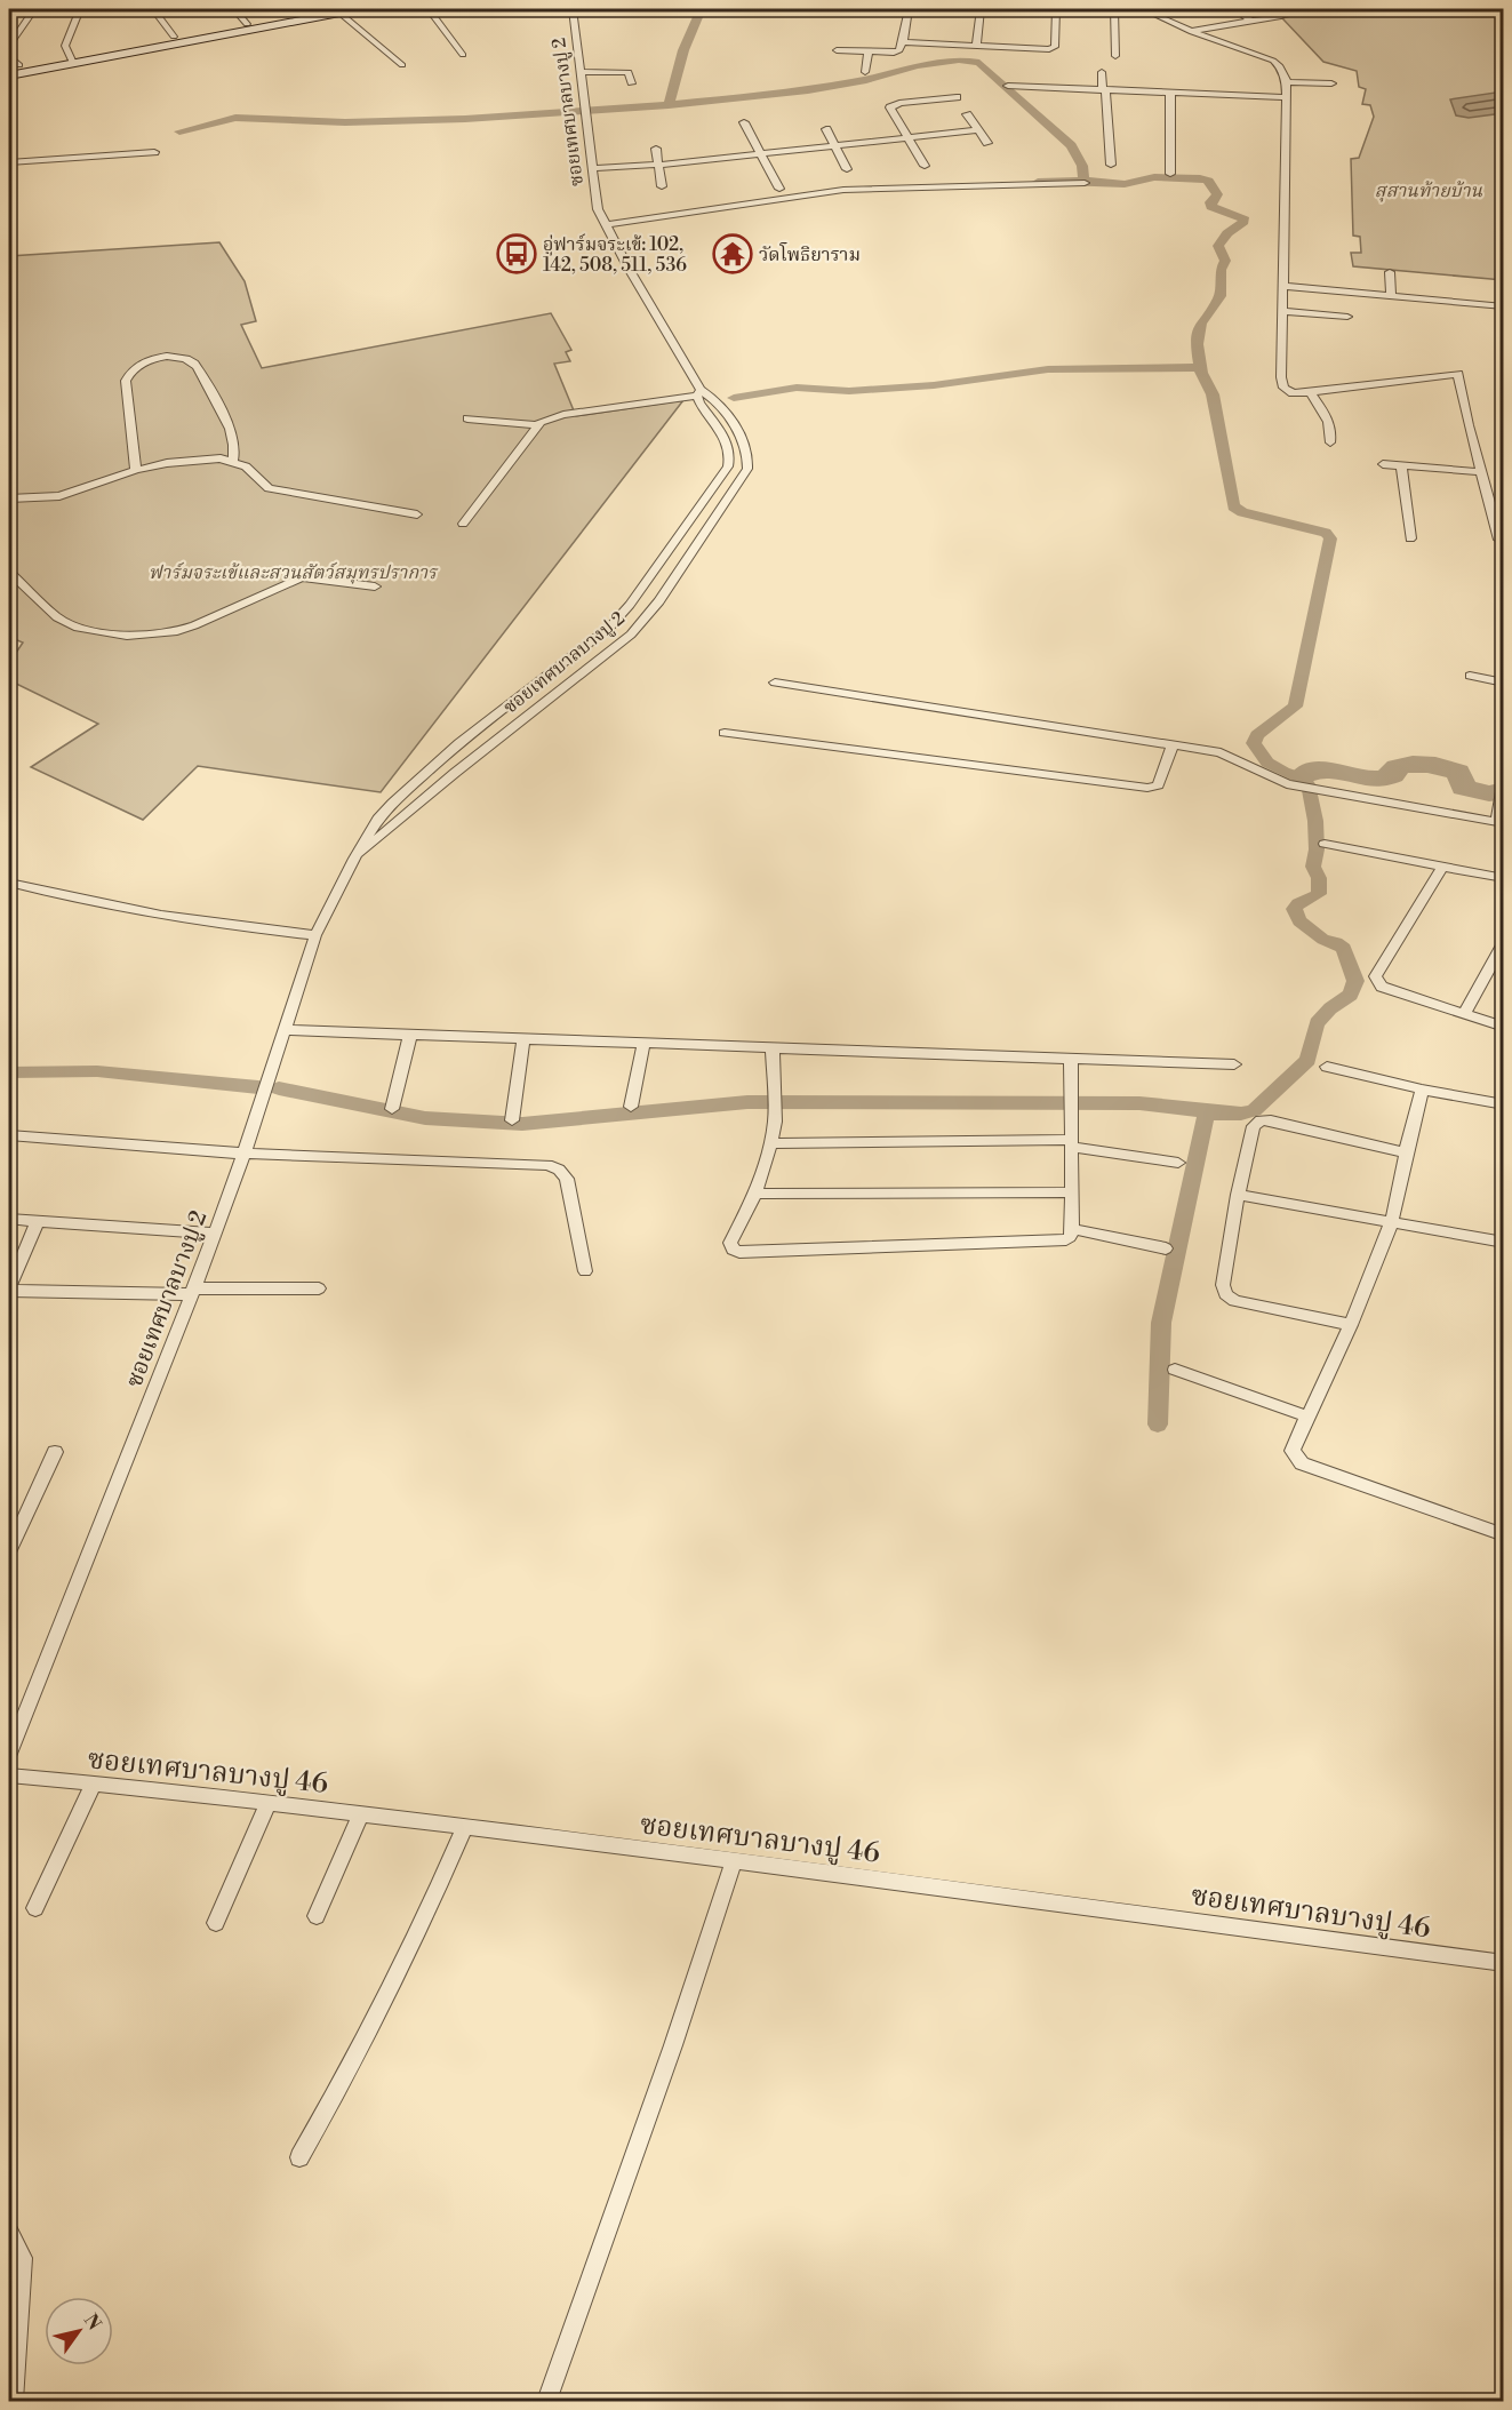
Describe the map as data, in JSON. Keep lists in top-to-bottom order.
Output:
{
  "streets": {
    "street": ["ซอยเทศบาลบางปู 2", "ซอยเทศบาลบางปู 46"]
  },
  "parks": ["สุสานท้ายบ้าน", "ฟาร์มจระเข้และสวนสัตว์สมุทรปราการ"],
  "places": {
    "bus stop": ["อู่ฟาร์มจระเข้: 102, 142, 508, 511, 536"],
    "temple": ["วัดโพธิยาราม"]
  },
  "north": "top right"
}
